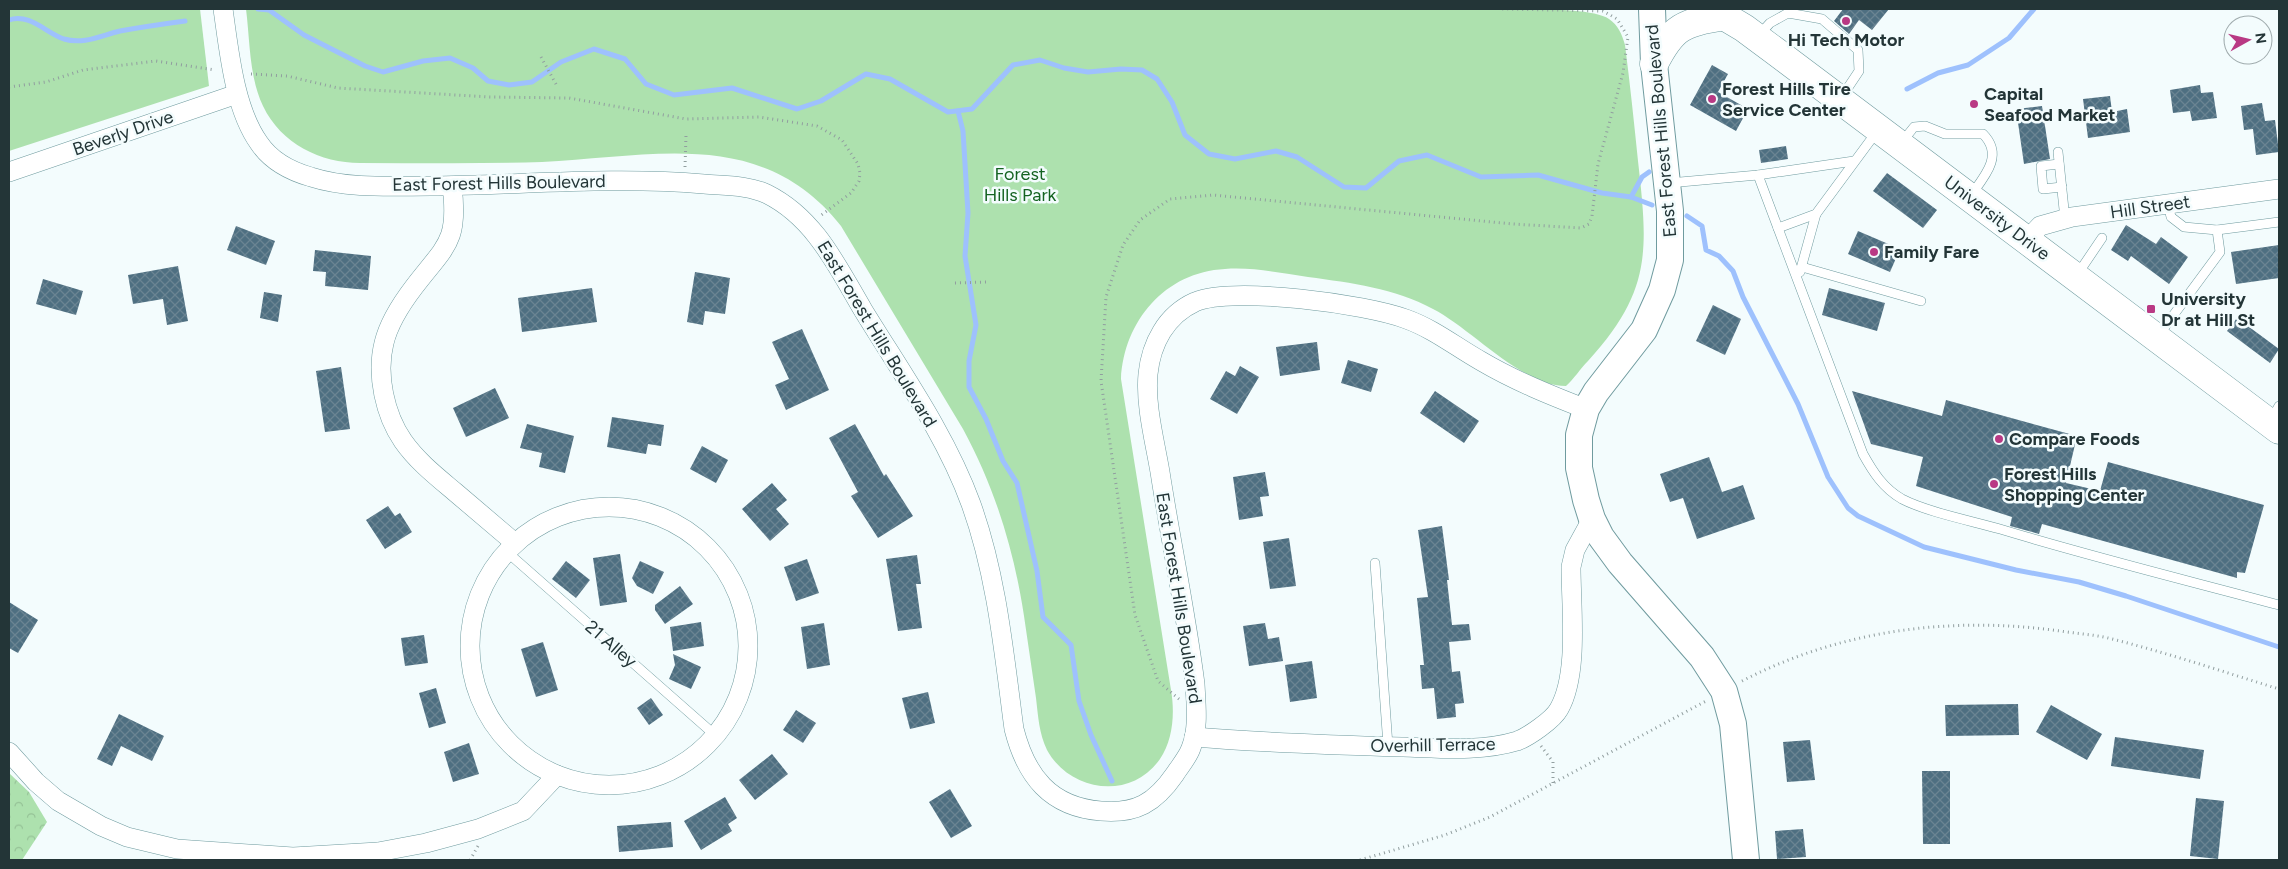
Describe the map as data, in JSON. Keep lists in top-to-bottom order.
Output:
{
  "streets": {
    "main road": ["University Drive"],
    "street": [
      "East Forest Hills Boulevard",
      "Beverly Drive",
      "Hill Street",
      "Overhill Terrace"
    ],
    "lane": ["21 Alley"]
  },
  "crossings": [
    ["East Forest Hills Boulevard", "Beverly Drive"],
    ["East Forest Hills Boulevard", "Overhill Terrace"],
    ["Hill Street", "University Drive"]
  ],
  "parks": ["Forest Hills Park"],
  "places": {
    "other": [
      "Hi Tech Motor",
      "Forest Hills Tire Service Center",
      "Capital Seafood Market",
      "Family Fare",
      "Compare Foods",
      "Forest Hills Shopping Center"
    ],
    "transit": ["University Dr at Hill St"]
  },
  "north": "right"
}
